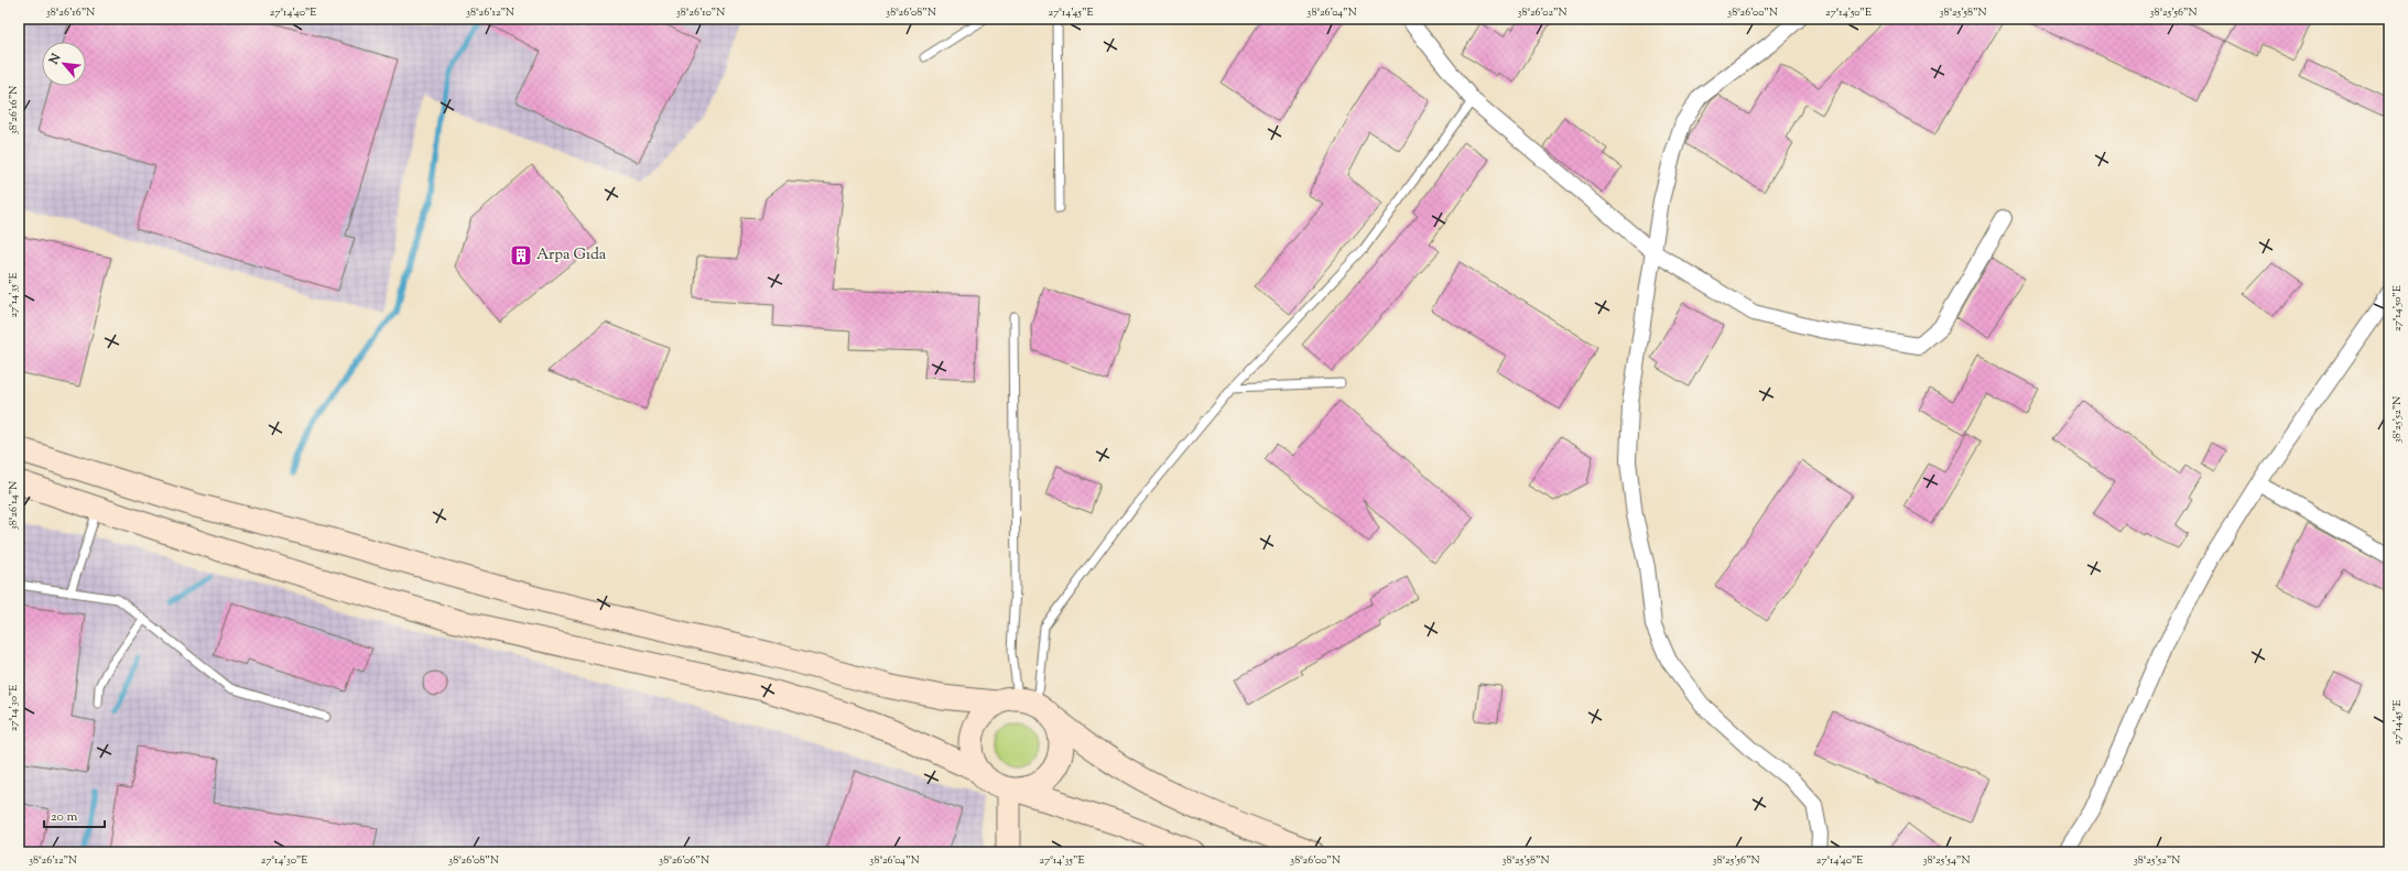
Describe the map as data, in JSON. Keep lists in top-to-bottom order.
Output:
{
  "places": {
    "building": ["Arpa Gıda"]
  },
  "scale_bar": "20 m",
  "north": "top left",
  "coordinates": [
    "38°26'16\"N",
    "27°14'40\"E",
    "38°26'12\"N",
    "38°26'10\"N",
    "38°26'08\"N",
    "27°14'45\"E",
    "38°26'04\"N",
    "38°26'02\"N",
    "38°26'00\"N",
    "27°14'50\"E",
    "38°25'58\"N",
    "38°25'56\"N",
    "27°14'35\"E",
    "38°25'52\"N",
    "38°26'14\"N",
    "27°14'30\"E",
    "38°26'06\"N",
    "38°25'54\"N"
  ]
}
